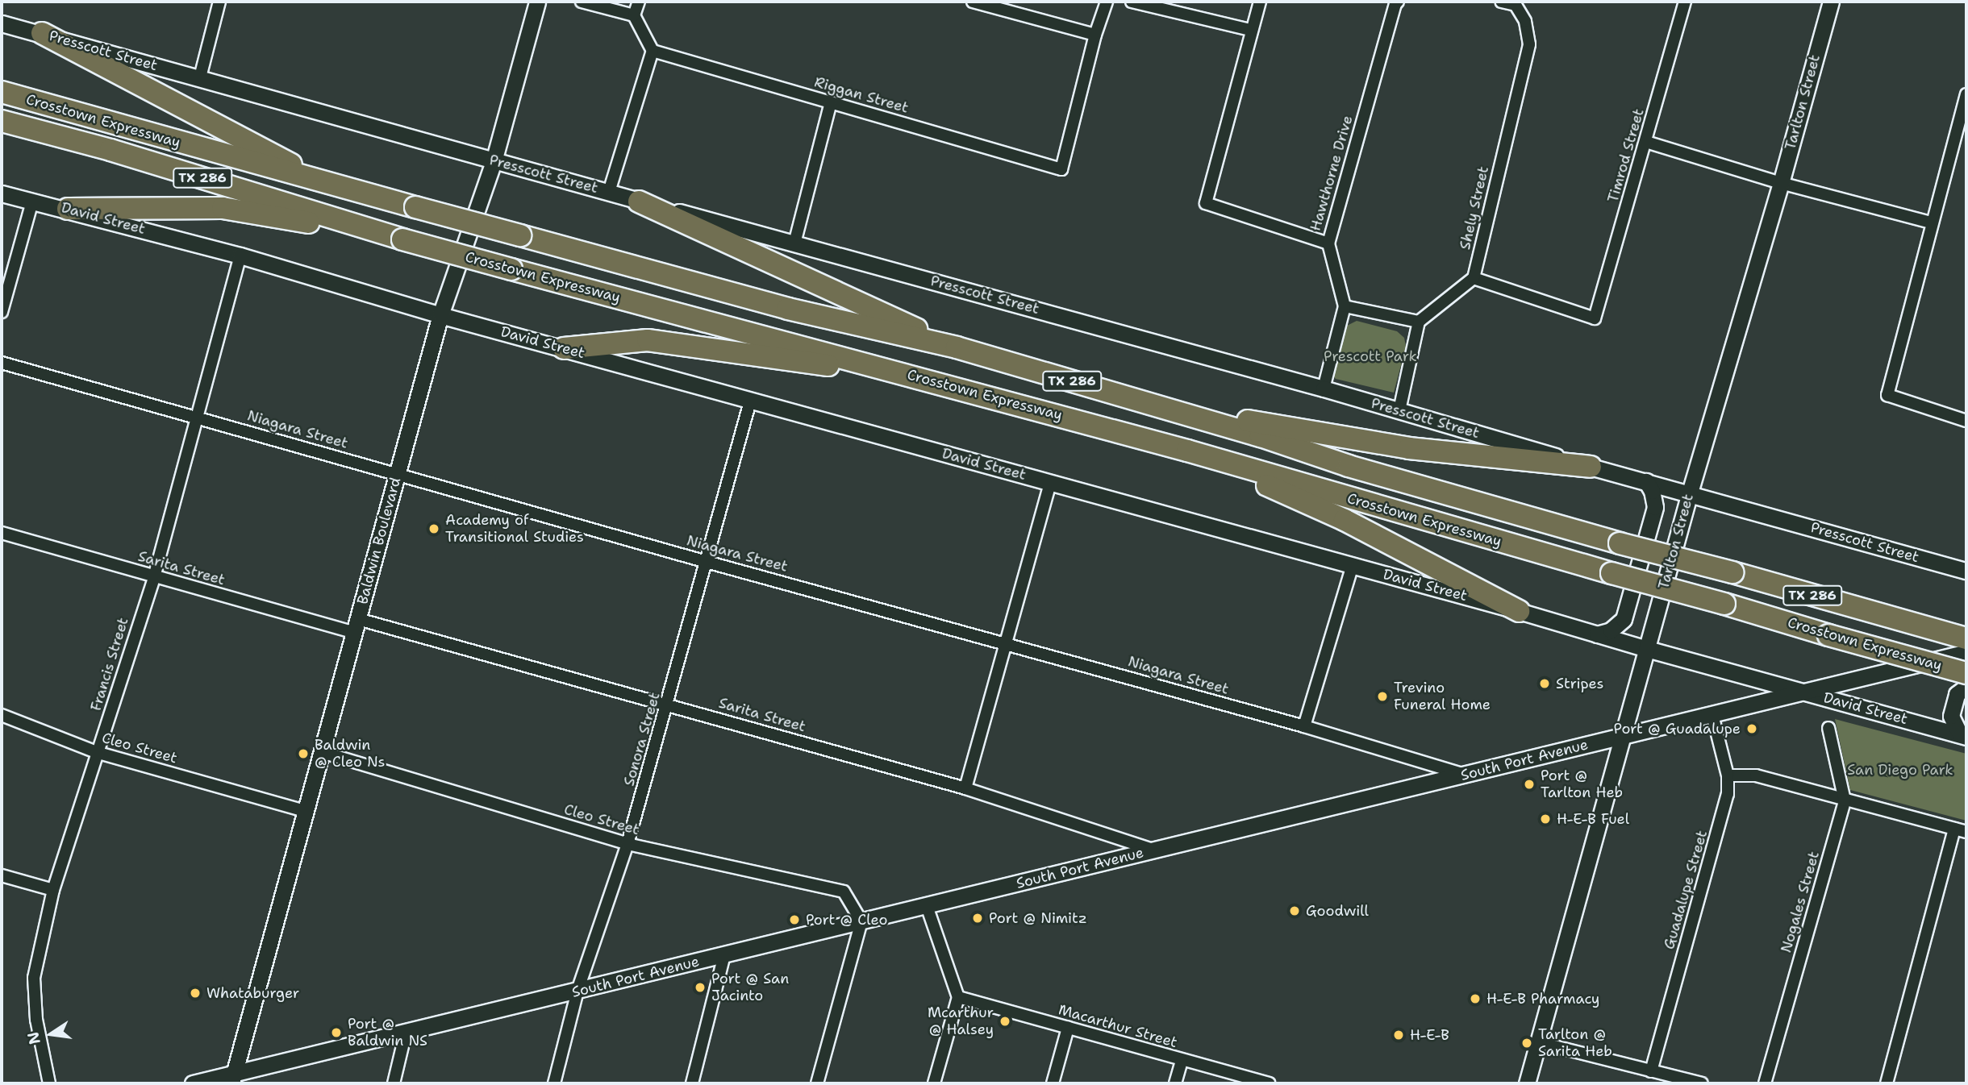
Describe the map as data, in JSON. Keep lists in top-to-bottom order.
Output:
{
  "streets": {
    "highway": ["Crosstown Expressway", "TX 286"],
    "main road": [
      "Presscott Street",
      "Tarlton Street",
      "David Street",
      "Baldwin Boulevard",
      "South Port Avenue"
    ],
    "street": [
      "Riggan Street",
      "Timrod Street",
      "Hawthorne Drive",
      "Shely Street",
      "Niagara Street",
      "Sarita Street",
      "Francis Street",
      "Sonora Street",
      "Cleo Street",
      "Guadalupe Street",
      "Nogales Street",
      "Macarthur Street"
    ]
  },
  "crossings": [
    ["Presscott Street", "Tarlton Street"],
    ["Presscott Street", "Hawthorne Drive"],
    ["Presscott Street", "Baldwin Boulevard"],
    ["Tarlton Street", "David Street"],
    ["Tarlton Street", "South Port Avenue"],
    ["Timrod Street", "Shely Street"],
    ["David Street", "Baldwin Boulevard"],
    ["David Street", "Francis Street"],
    ["David Street", "Sonora Street"],
    ["David Street", "South Port Avenue"],
    ["Niagara Street", "Baldwin Boulevard"],
    ["Niagara Street", "Francis Street"],
    ["Niagara Street", "Sonora Street"],
    ["Niagara Street", "South Port Avenue"],
    ["Baldwin Boulevard", "Sarita Street"],
    ["Baldwin Boulevard", "Cleo Street"],
    ["Baldwin Boulevard", "South Port Avenue"],
    ["Sarita Street", "Francis Street"],
    ["Sarita Street", "Sonora Street"],
    ["Sarita Street", "South Port Avenue"],
    ["Francis Street", "Cleo Street"],
    ["Sonora Street", "Cleo Street"],
    ["Sonora Street", "South Port Avenue"],
    ["Cleo Street", "South Port Avenue"],
    ["South Port Avenue", "Guadalupe Street"]
  ],
  "parks": ["Prescott Park", "San Diego Park"],
  "places": [
    "Academy of Transitional Studies",
    "Stripes",
    "Trevino Funeral Home",
    "Port @ Guadalupe",
    "Baldwin @ Cleo Ns",
    "Port @ Tarlton Heb",
    "H-E-B Fuel",
    "Goodwill",
    "Port @ Nimitz",
    "Port @ Cleo",
    "Port @ San Jacinto",
    "Whataburger",
    "H-E-B Pharmacy",
    "Mcarthur @ Halsey",
    "Port @ Baldwin NS",
    "H-E-B",
    "Tarlton @ Sarita Heb"
  ],
  "north": "left"
}
